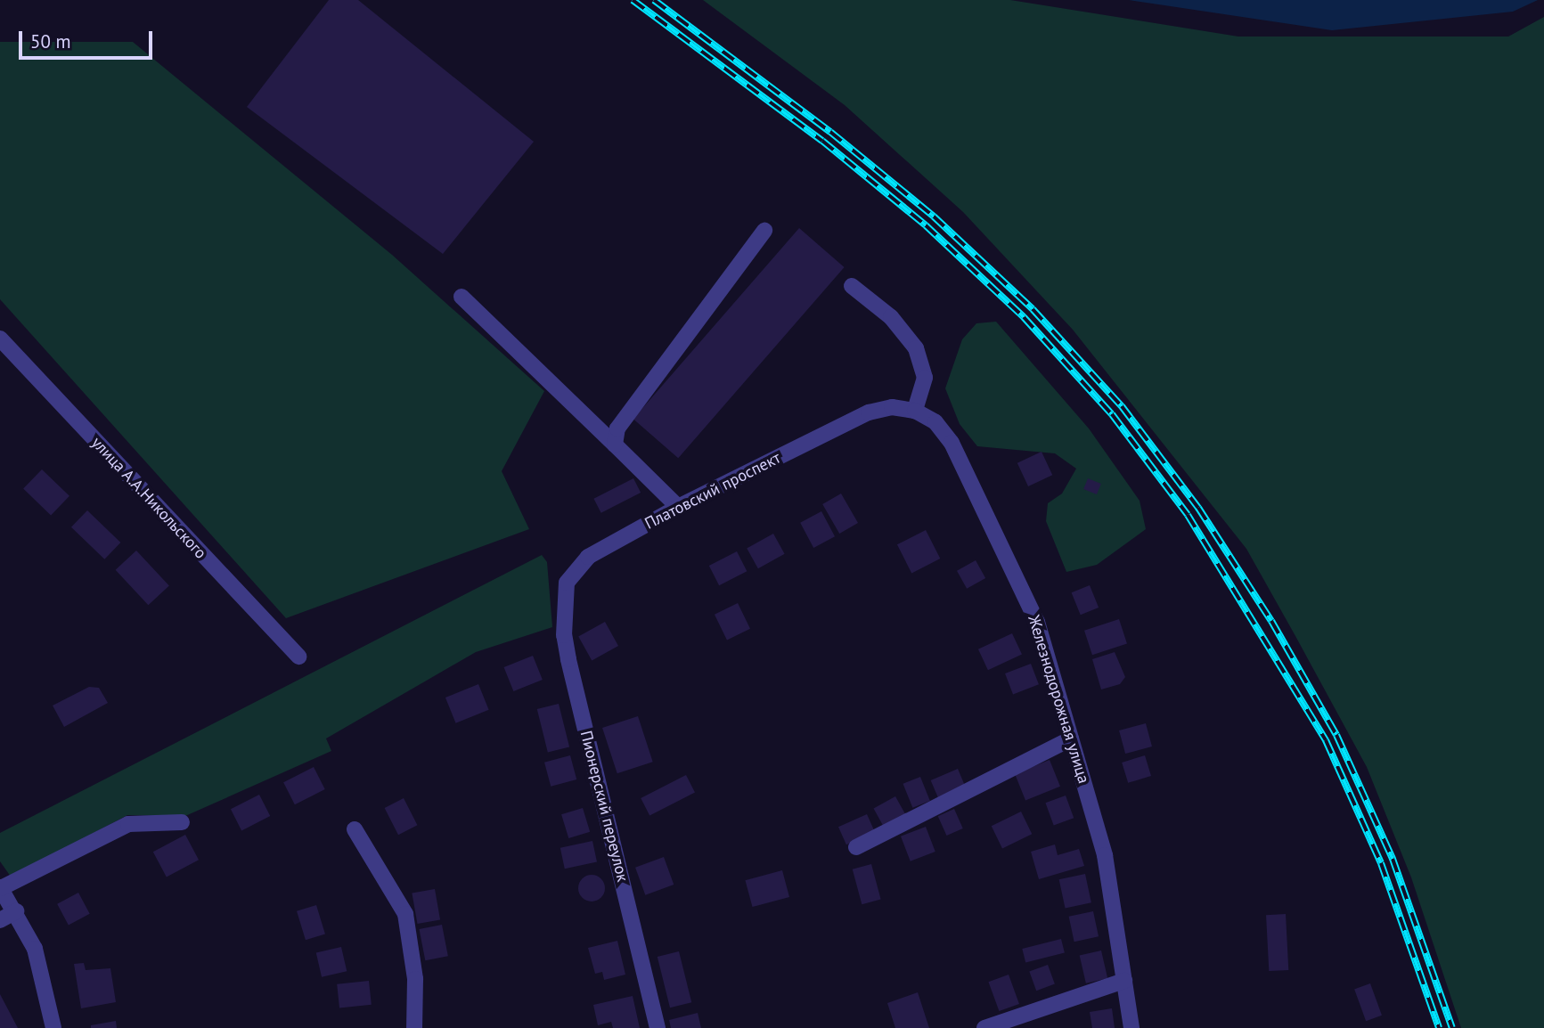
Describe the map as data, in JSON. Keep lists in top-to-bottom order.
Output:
{
  "streets": {
    "street": [
      "Платовский проспект",
      "улица А.А.Никольского",
      "Железнодорожная улица",
      "Пионерский переулок"
    ]
  },
  "crossings": [
    ["Платовский проспект", "Железнодорожная улица"],
    ["Платовский проспект", "Пионерский переулок"]
  ],
  "scale_bar": "50 m"
}
